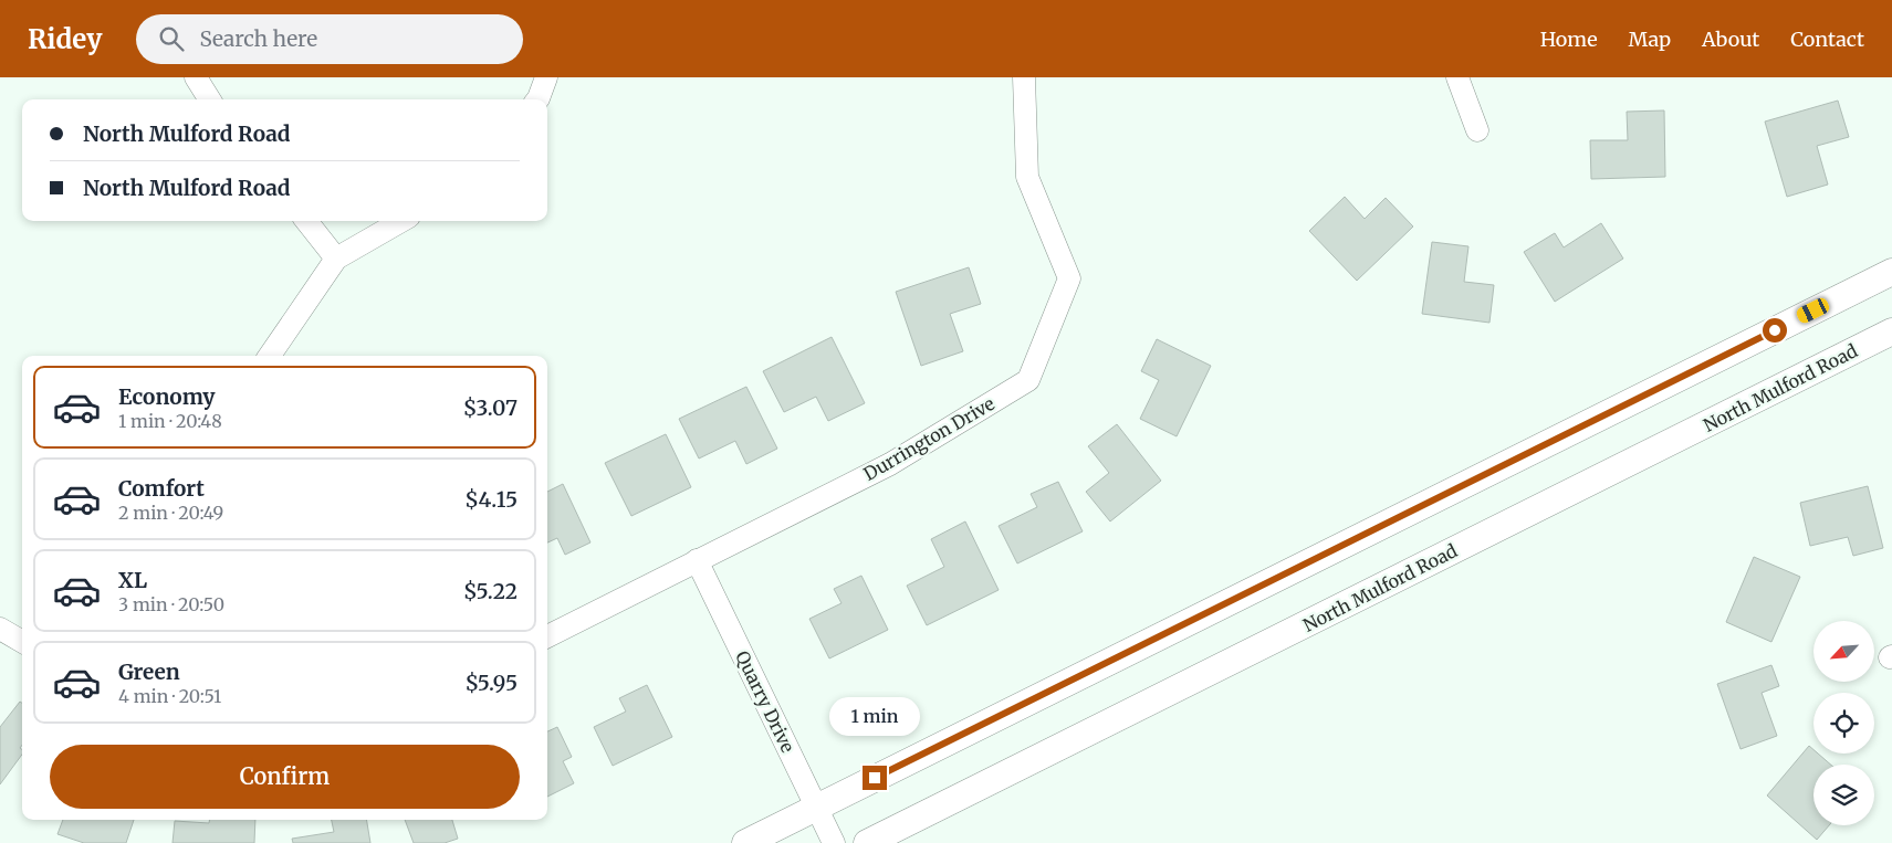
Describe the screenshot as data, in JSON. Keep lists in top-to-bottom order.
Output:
{
  "streets": {
    "street": ["North Mulford Road", "Durrington Drive", "Quarry Drive"]
  },
  "crossings": [
    ["Durrington Drive", "Quarry Drive"]
  ],
  "north": "bottom left",
  "page": {
    "header": "Ridey",
    "search": "Search here",
    "nav": [
      "Home",
      "Map",
      "About",
      "Contact"
    ],
    "banner": ["North Mulford Road", "North Mulford Road"],
    "list": [
      {
        "name": "Economy",
        "note": "1 min · 20:48",
        "value": "$3.07"
      },
      {
        "name": "Comfort",
        "note": "2 min · 20:49",
        "value": "$4.15"
      },
      {
        "name": "XL",
        "note": "3 min · 20:50",
        "value": "$5.22"
      },
      {
        "name": "Green",
        "note": "4 min · 20:51",
        "value": "$5.95"
      }
    ],
    "bubble": "1 min",
    "buttons": "Confirm"
  }
}
